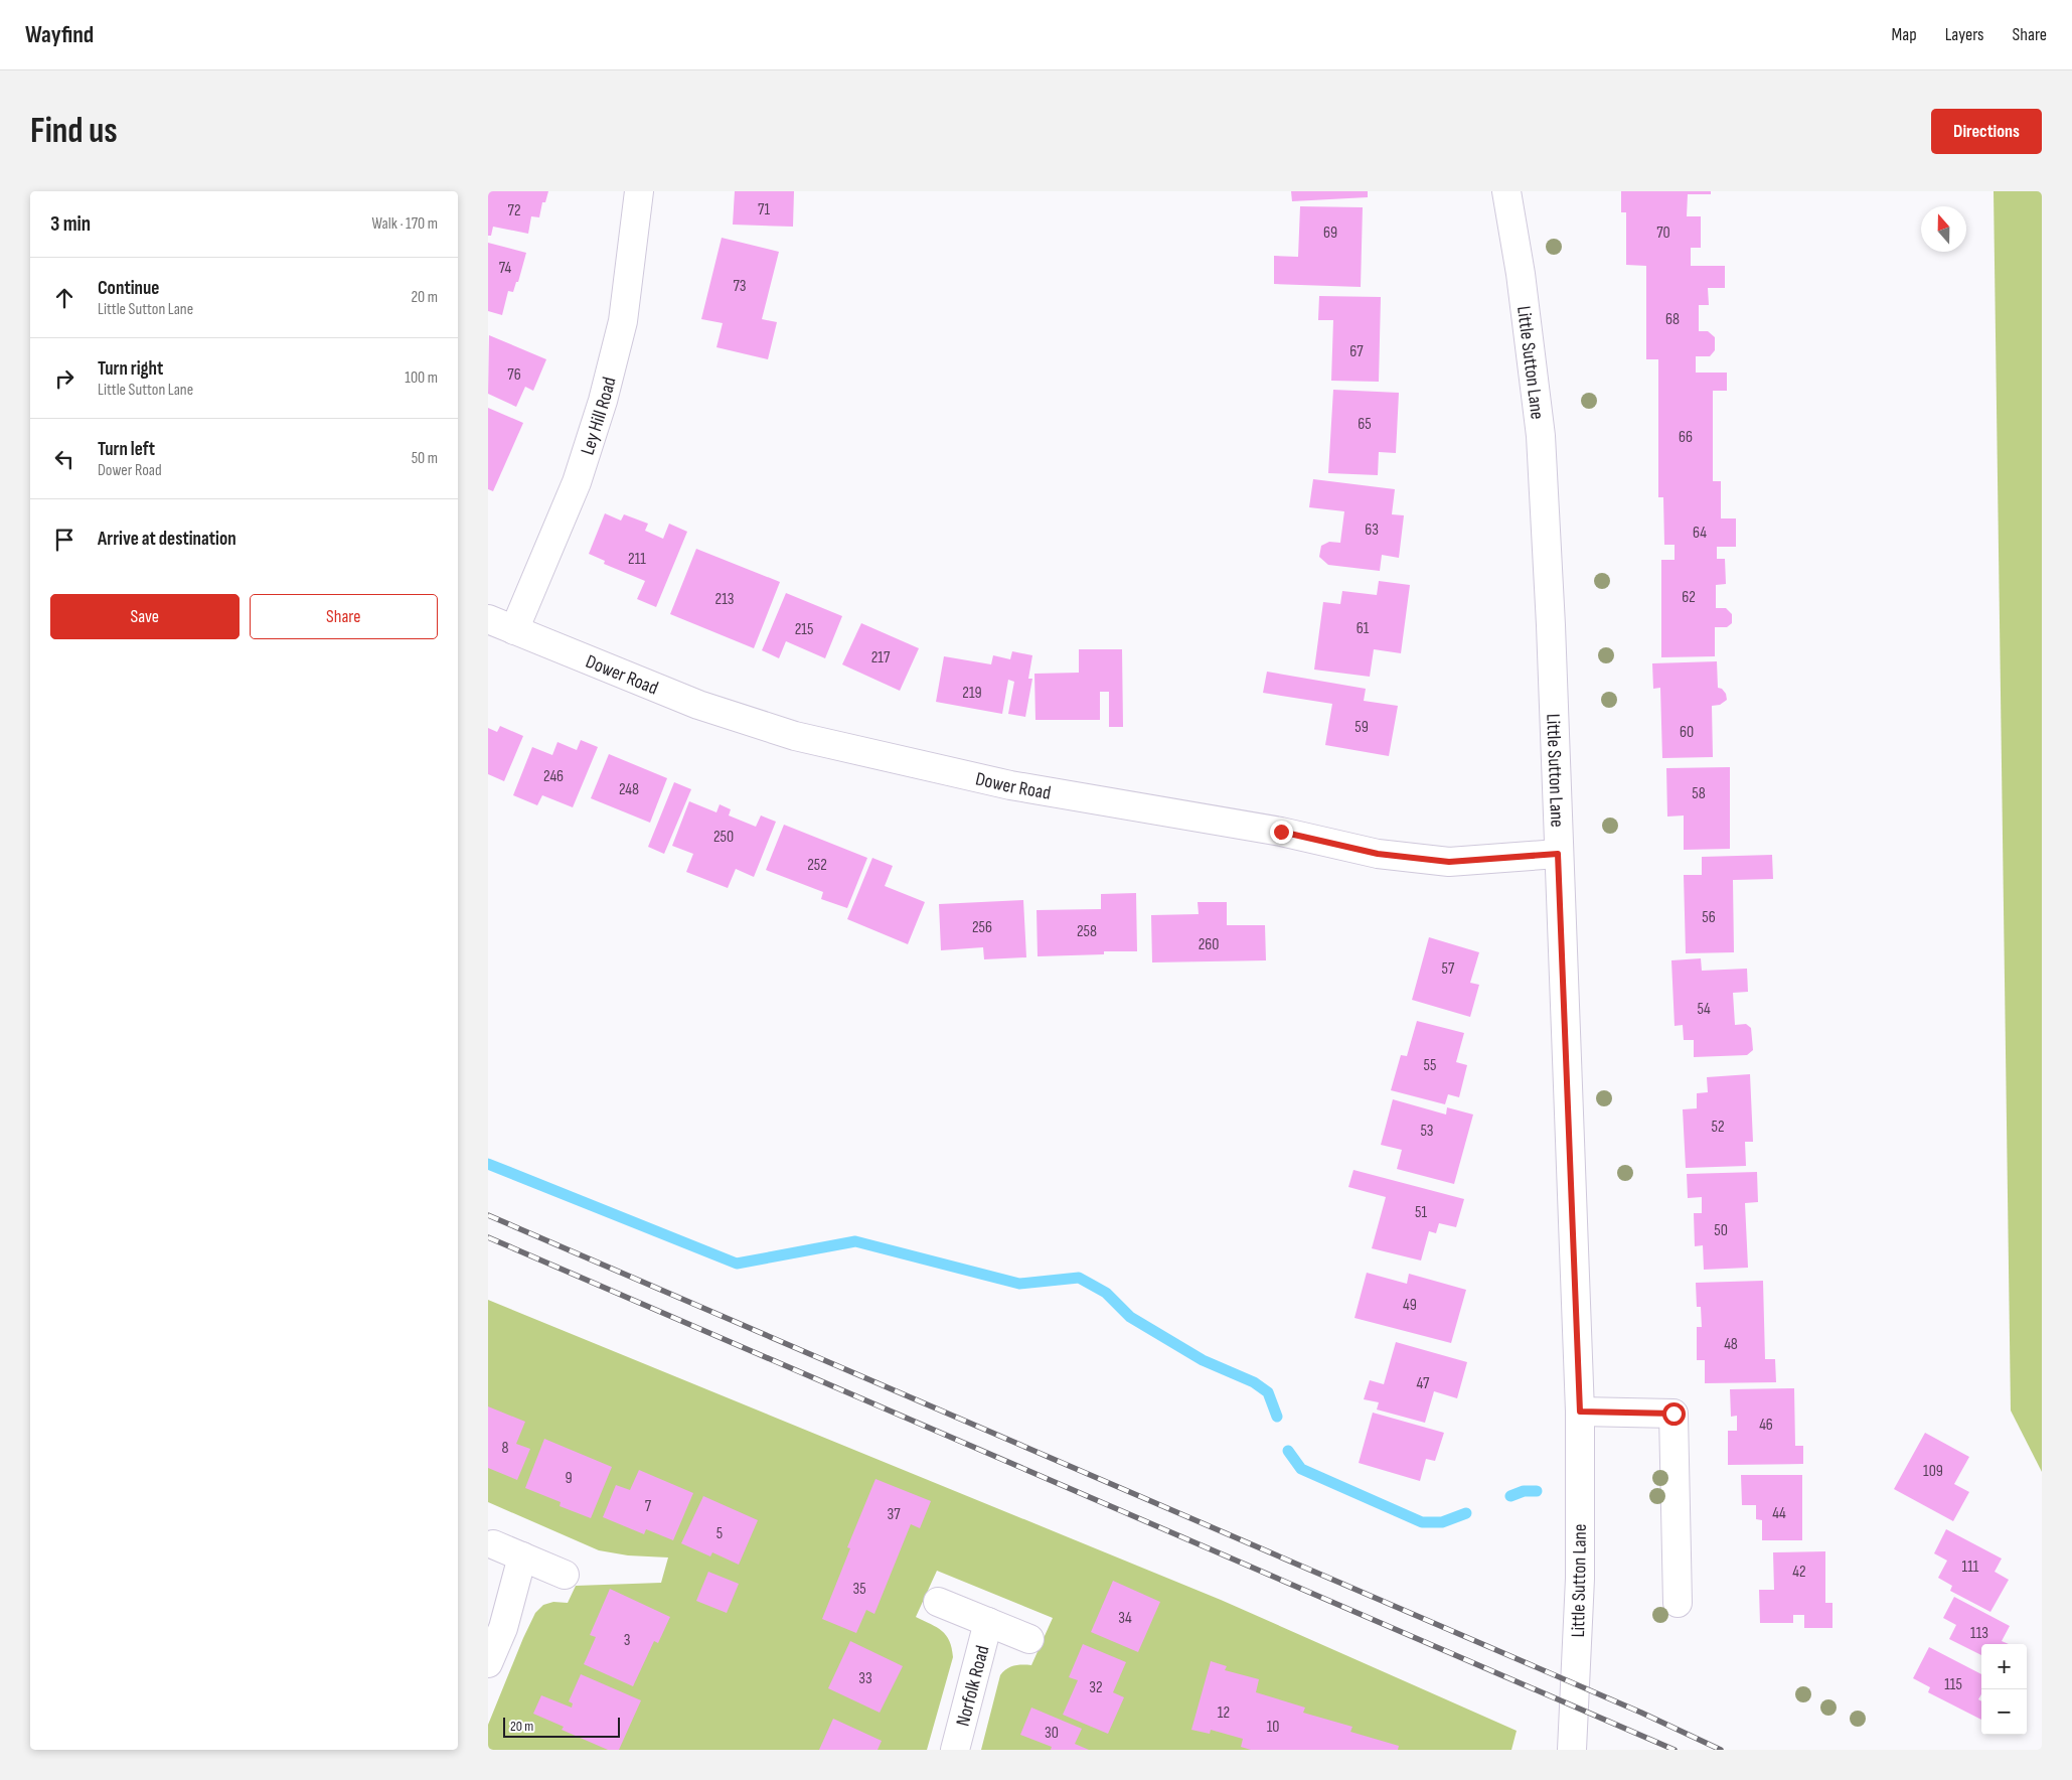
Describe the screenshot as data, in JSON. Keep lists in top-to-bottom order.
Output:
{
  "streets": {
    "street": [
      "Little Sutton Lane",
      "Ley Hill Road",
      "Dower Road",
      "Norfolk Road"
    ]
  },
  "crossings": [
    ["Little Sutton Lane", "Dower Road"],
    ["Ley Hill Road", "Dower Road"]
  ],
  "house_numbers": [
    "71",
    "72",
    "69",
    "70",
    "74",
    "73",
    "68",
    "67",
    "76",
    "65",
    "66",
    "63",
    "64",
    "211",
    "62",
    "213",
    "61",
    "215",
    "217",
    "219",
    "59",
    "60",
    "246",
    "248",
    "58",
    "250",
    "252",
    "56",
    "256",
    "258",
    "260",
    "57",
    "54",
    "55",
    "52",
    "53",
    "51",
    "50",
    "49",
    "48",
    "47",
    "46",
    "8",
    "109",
    "9",
    "7",
    "44",
    "37",
    "5",
    "111",
    "42",
    "35",
    "34",
    "113",
    "3",
    "33",
    "115",
    "32",
    "12",
    "10",
    "30"
  ],
  "scale_bar": "20 m",
  "north": "top",
  "page": {
    "header": "Wayfind",
    "nav": ["Map", "Layers", "Share"],
    "buttons": [
      "Directions",
      ["Save", "Share"]
    ],
    "title": "Find us",
    "heading": ["3 min", "Walk · 170 m"],
    "list": [
      ["Continue", "Little Sutton Lane", "20 m"],
      ["Turn right", "Little Sutton Lane", "100 m"],
      ["Turn left", "Dower Road", "50 m"],
      "Arrive at destination"
    ],
    "map_buttons": ["+", "−"],
    "scale": "20 m"
  }
}
